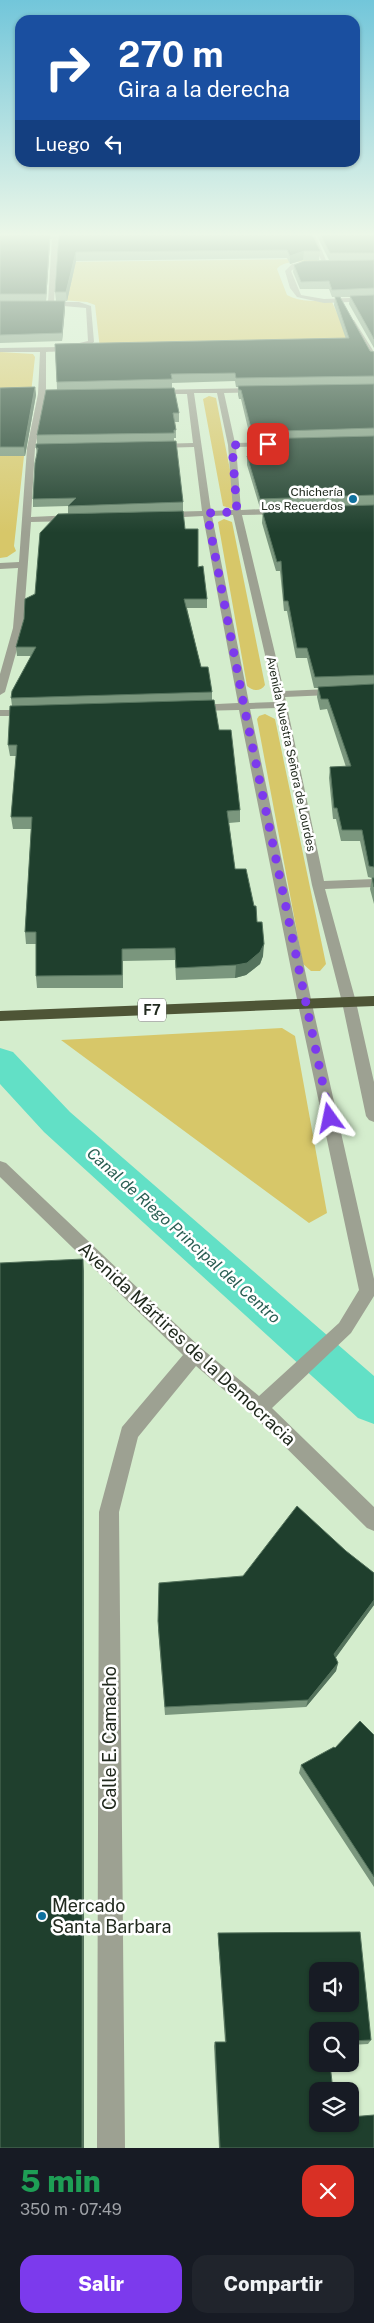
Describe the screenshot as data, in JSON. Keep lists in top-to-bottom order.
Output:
{
  "streets": {
    "highway": ["F7"],
    "street": ["Avenida Nuestra Señora de Lourdes", "Avenida Mártires de la Democracia", "Calle E. Camacho"]
  },
  "crossings": [
    ["Avenida Nuestra Señora de Lourdes", "F7"],
    ["Avenida Mártires de la Democracia", "Calle E. Camacho"]
  ],
  "water": ["Canal de Riego Principal del Centro"],
  "places": ["Chichería Los Recuerdos", "Mercado Santa Barbara"],
  "page": {
    "turn": ["270 m", "Gira a la derecha"],
    "then": "Luego",
    "heading": ["5 min", "350 m · 07:49"],
    "buttons": ["Salir", "Compartir"]
  }
}
